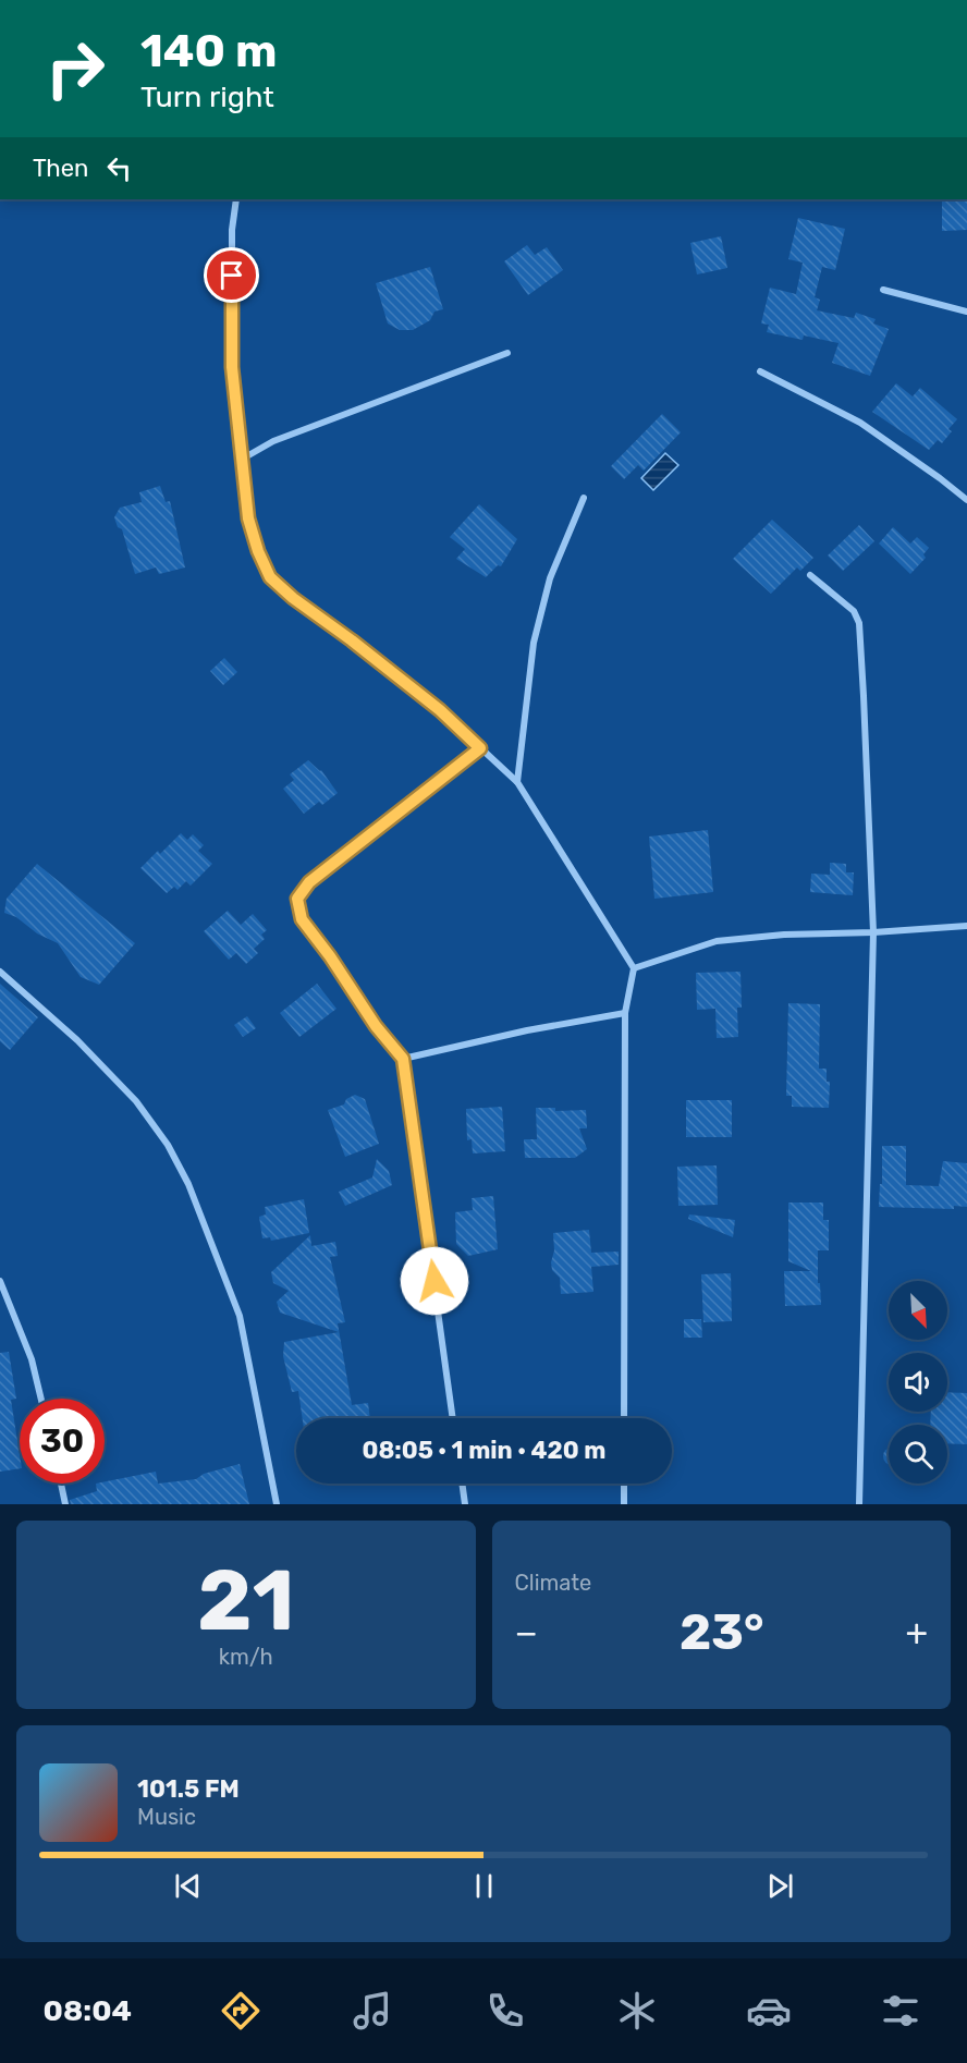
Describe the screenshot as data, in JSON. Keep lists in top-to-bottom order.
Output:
{
  "north": "bottom right",
  "page": {
    "turn": ["140 m", "Turn right"],
    "then": "Then",
    "limit": "30",
    "trip": "08:05 · 1 min · 420 m",
    "tile": [
      ["21", "km/h"],
      "Climate"
    ],
    "heat": ["−", "23°", "+"],
    "song": ["101.5 FM", "Music"],
    "tabs": "08:04"
  }
}
